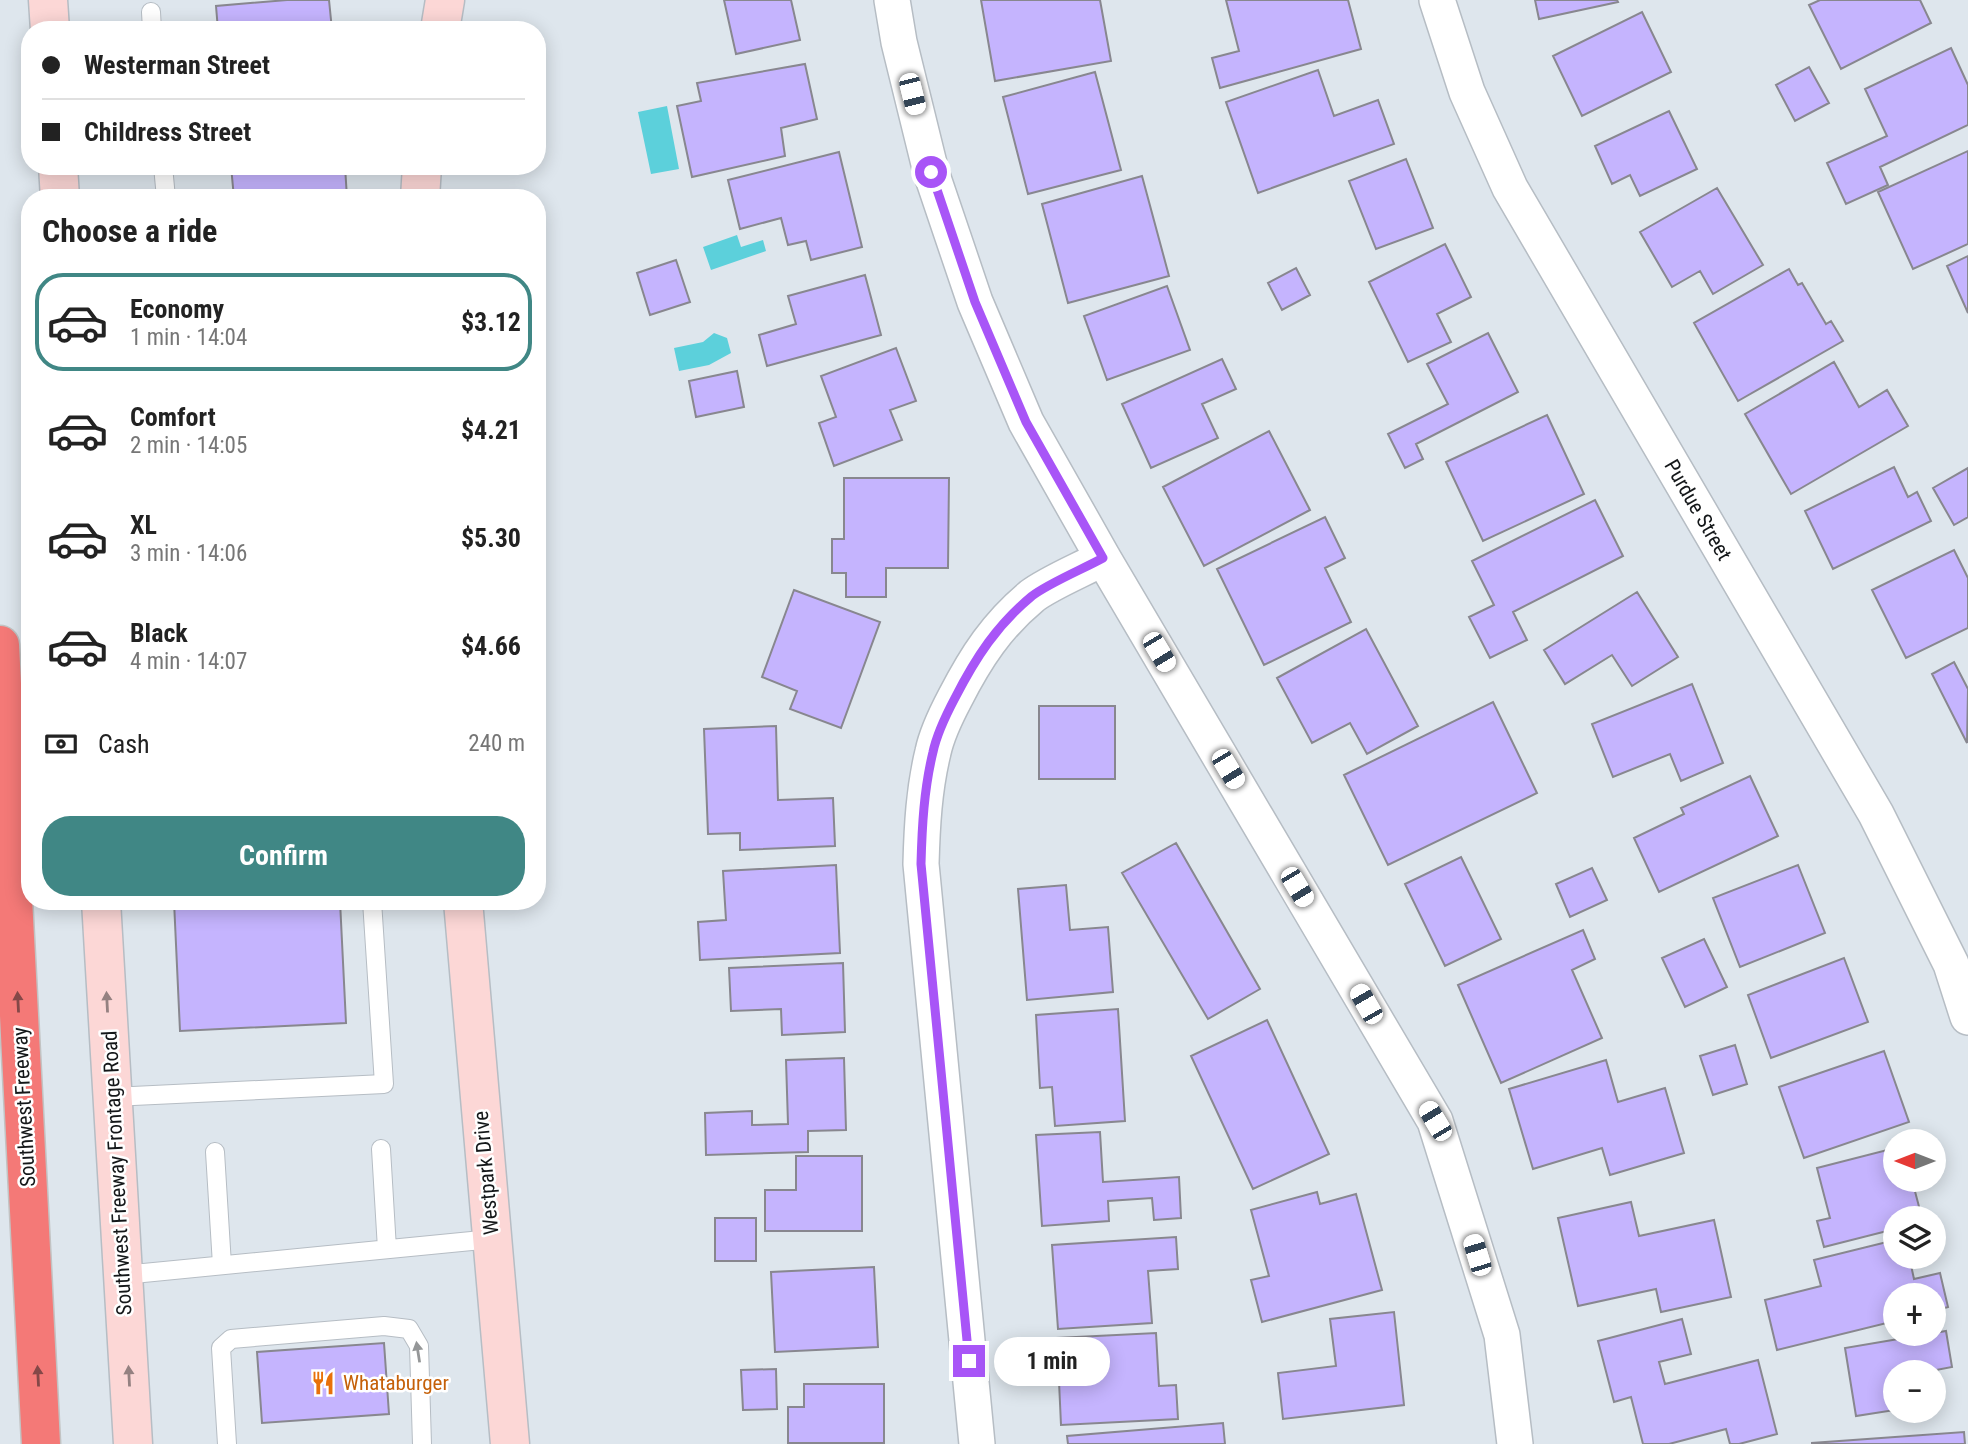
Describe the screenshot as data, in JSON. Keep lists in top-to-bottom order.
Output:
{
  "streets": {
    "highway": ["Southwest Freeway"],
    "main road": ["Southwest Freeway Frontage Road", "Westpark Drive"],
    "street": ["Purdue Street"]
  },
  "one_way": ["Southwest Freeway", "Southwest Freeway Frontage Road"],
  "places": {
    "restaurant": ["Whataburger"]
  },
  "north": "left",
  "page": {
    "banner": ["Westerman Street", "Childress Street"],
    "heading": "Choose a ride",
    "list": [
      {
        "name": "Economy",
        "note": "1 min · 14:04",
        "value": "$3.12"
      },
      {
        "name": "Comfort",
        "note": "2 min · 14:05",
        "value": "$4.21"
      },
      {
        "name": "XL",
        "note": "3 min · 14:06",
        "value": "$5.30"
      },
      {
        "name": "Black",
        "note": "4 min · 14:07",
        "value": "$4.66"
      }
    ],
    "pay": ["Cash", "240 m"],
    "buttons": "Confirm",
    "map_buttons": ["+", "−"],
    "bubble": "1 min"
  }
}
